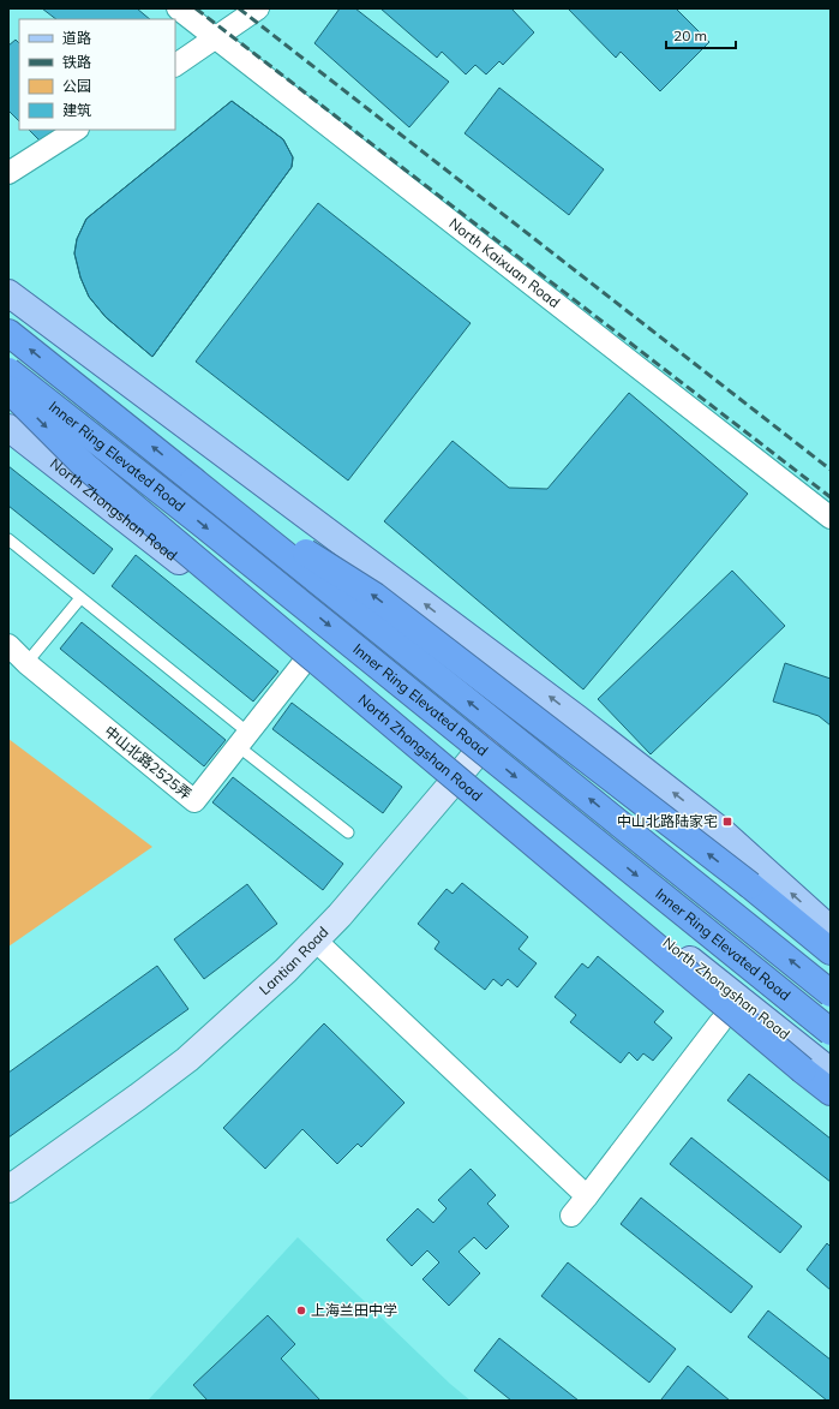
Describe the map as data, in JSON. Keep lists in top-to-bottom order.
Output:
{
  "streets": {
    "highway": ["Inner Ring Elevated Road"],
    "main road": ["North Zhongshan Road"],
    "street": ["North Kaixuan Road", "中山北路2525弄", "Lantian Road"]
  },
  "crossings": [
    ["North Zhongshan Road", "中山北路2525弄"],
    ["North Zhongshan Road", "Lantian Road"]
  ],
  "places": {
    "transit": ["中山北路陆家宅"],
    "other": ["上海兰田中学"]
  },
  "legend": [
    "道路",
    "铁路",
    "公园",
    "建筑"
  ],
  "scale_bar": "20 m"
}
